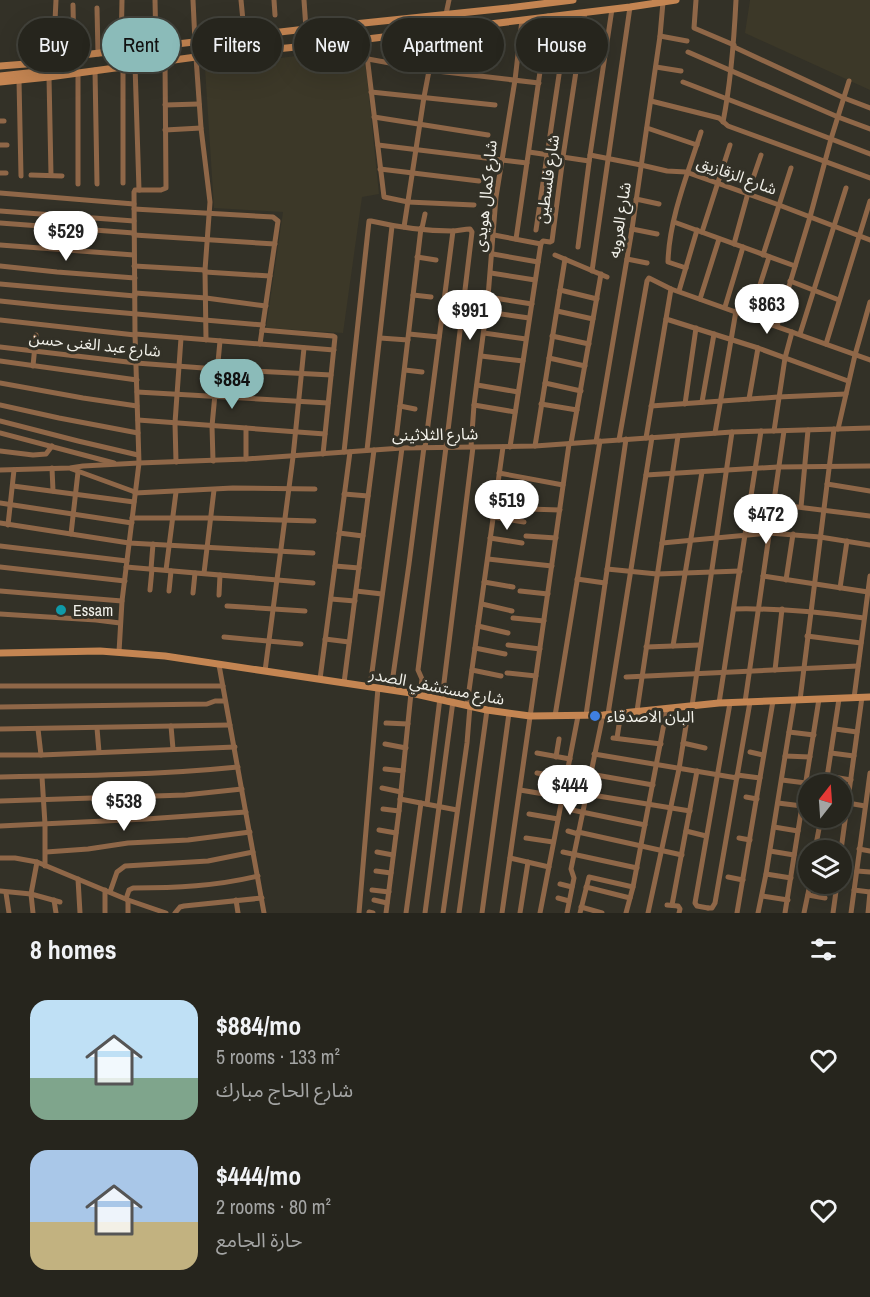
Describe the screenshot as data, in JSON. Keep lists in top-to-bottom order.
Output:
{
  "streets": {
    "main road": ["شارع مستشفي الصدر"],
    "street": [
      "شارع الزقازيق",
      "شارع فلسطين",
      "شارع كمال هويدى",
      "شارع العروبه",
      "شارع عبد الغنى حسن",
      "شارع الثلاثينى"
    ]
  },
  "crossings": [
    ["شارع الزقازيق", "شارع فلسطين"],
    ["شارع الزقازيق", "شارع العروبه"],
    ["شارع فلسطين", "شارع الثلاثينى"],
    ["شارع فلسطين", "شارع مستشفي الصدر"],
    ["شارع كمال هويدى", "شارع الثلاثينى"],
    ["شارع كمال هويدى", "شارع مستشفي الصدر"],
    ["شارع العروبه", "شارع الثلاثينى"],
    ["شارع العروبه", "شارع مستشفي الصدر"]
  ],
  "places": ["Essam", "البان الاصدقاء"],
  "north": "top",
  "page": {
    "chip": [
      "Buy",
      "Rent",
      "Filters",
      "New",
      "Apartment",
      "House"
    ],
    "price": [
      "$529",
      "$863",
      "$991",
      "$884",
      "$519",
      "$472",
      "$444",
      "$538"
    ],
    "heading": "8 homes",
    "list": [
      {
        "name": "$884/mo",
        "note": "5 rooms · 133 m² · شارع الحاج مبارك"
      },
      {
        "name": "$444/mo",
        "note": "2 rooms · 80 m² · حارة الجامع"
      }
    ]
  }
}
